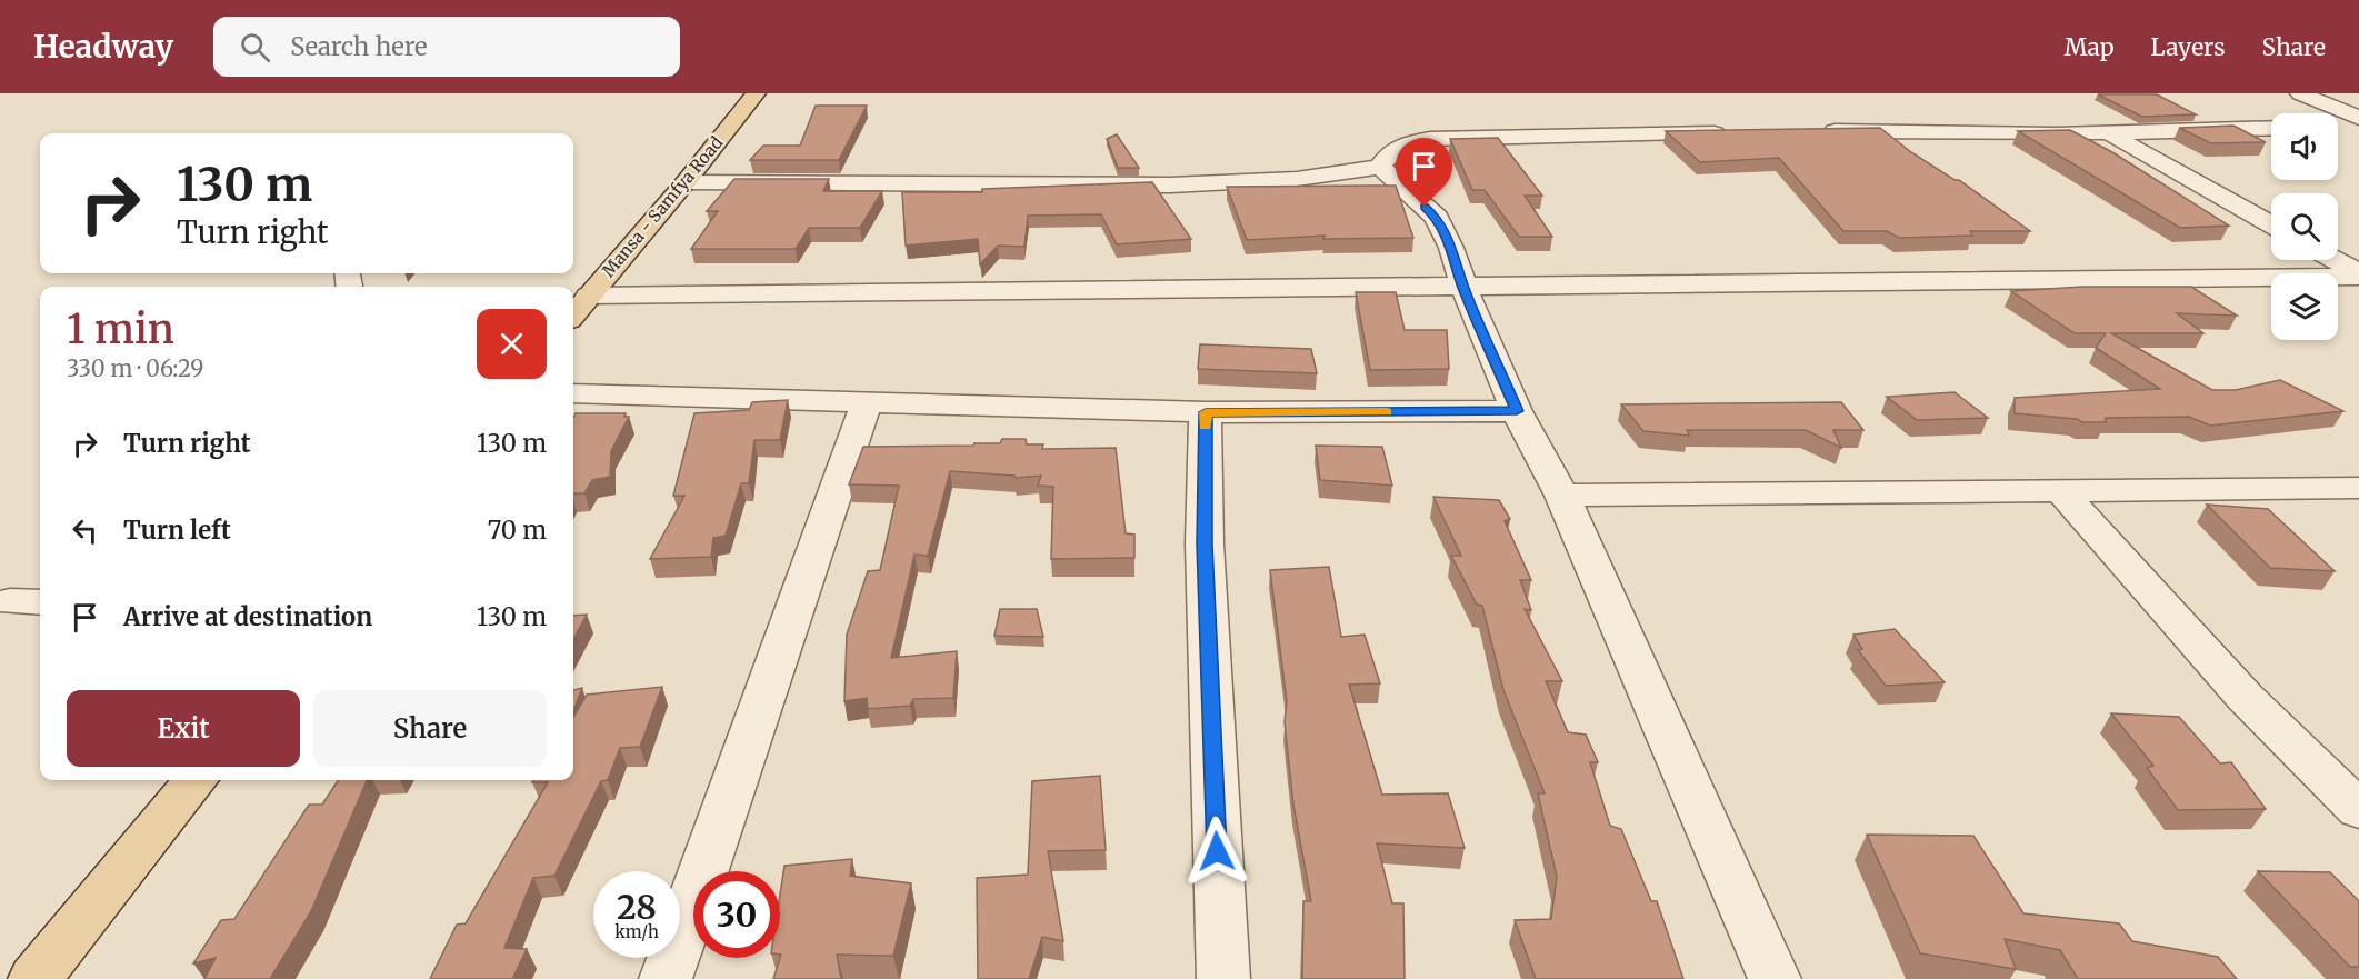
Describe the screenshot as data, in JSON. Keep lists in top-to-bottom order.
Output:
{
  "streets": {
    "main road": ["Mansa - Samfya Road"]
  },
  "page": {
    "header": "Headway",
    "search": "Search here",
    "nav": ["Map", "Layers", "Share"],
    "turn": ["130 m", "Turn right"],
    "heading": ["1 min", "330 m · 06:29"],
    "list": [
      {
        "name": "Turn right",
        "value": "130 m"
      },
      {
        "name": "Turn left",
        "value": "70 m"
      },
      {
        "name": "Arrive at destination",
        "value": "130 m"
      }
    ],
    "buttons": ["Exit", "Share"],
    "speed": "28 km/h",
    "limit": "30"
  }
}
